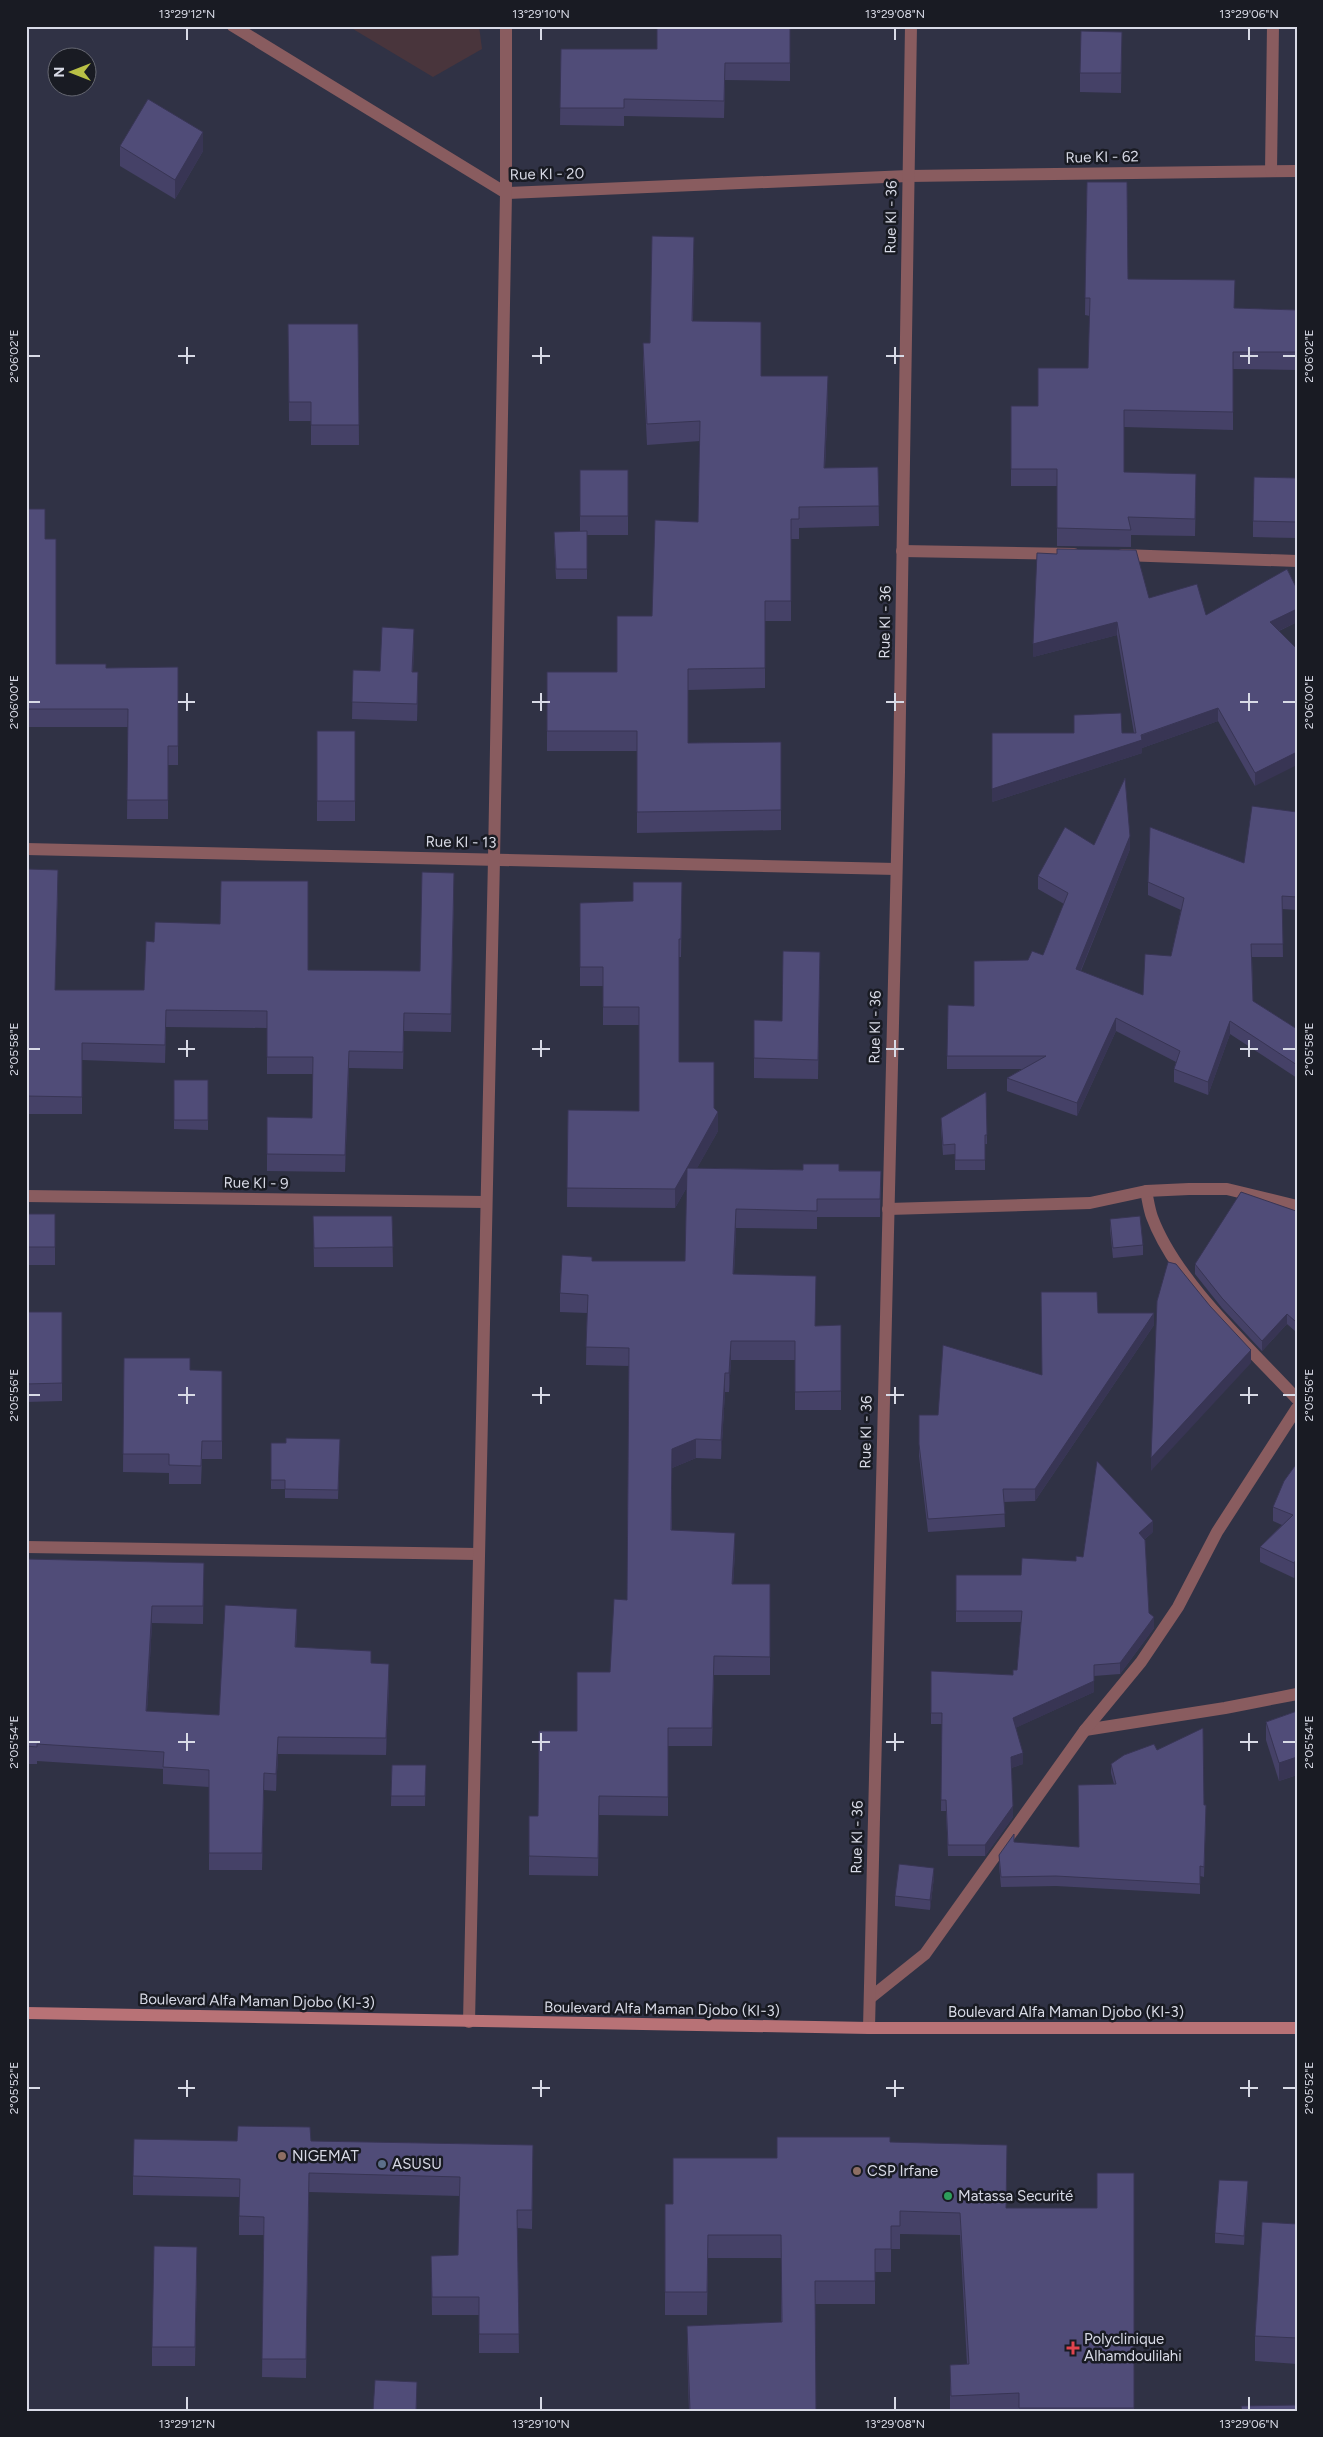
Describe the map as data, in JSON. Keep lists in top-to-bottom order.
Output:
{
  "streets": {
    "main road": ["Boulevard Alfa Maman Djobo (KI-3)"],
    "street": [
      "Rue KI - 62",
      "Rue KI - 20",
      "Rue KI - 36",
      "Rue KI - 13",
      "Rue KI - 9"
    ]
  },
  "crossings": [
    ["Rue KI - 62", "Rue KI - 20"],
    ["Rue KI - 62", "Rue KI - 36"],
    ["Rue KI - 20", "Rue KI - 36"],
    ["Rue KI - 36", "Rue KI - 13"],
    ["Rue KI - 36", "Boulevard Alfa Maman Djobo (KI-3)"]
  ],
  "places": {
    "other": [
      "NIGEMAT",
      "ASUSU",
      "CSP Irfane",
      "Matassa Securité"
    ],
    "health": ["Polyclinique Alhamdoulilahi"]
  },
  "north": "left",
  "coordinates": [
    "13°29'12\"N",
    "13°29'10\"N",
    "13°29'08\"N",
    "13°29'06\"N",
    "2°06'02\"E",
    "2°06'00\"E",
    "2°05'58\"E",
    "2°05'56\"E",
    "2°05'54\"E",
    "2°05'52\"E"
  ]
}
